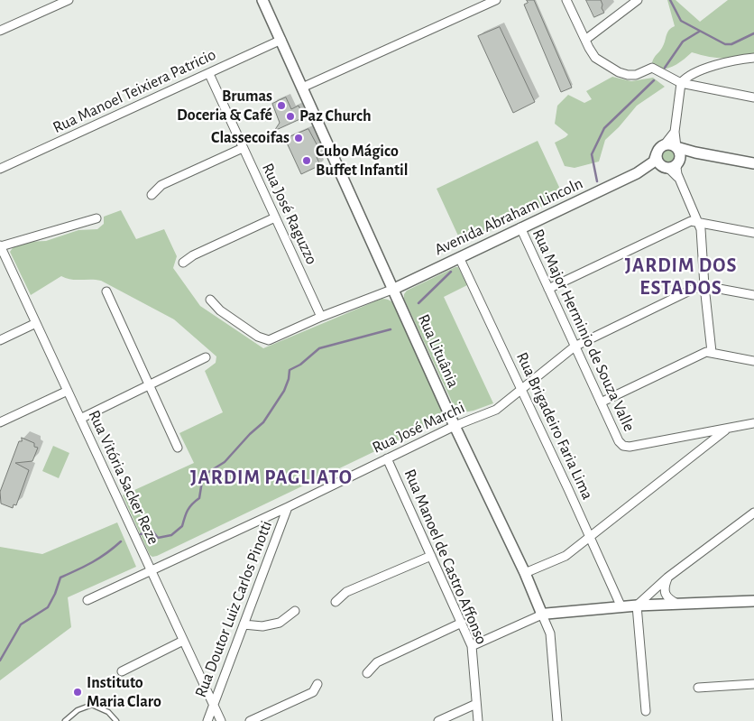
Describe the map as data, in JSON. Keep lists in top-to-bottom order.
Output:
{
  "streets": {
    "street": [
      "Rua Manoel Teixiera Patricio",
      "Rua José Raguzzo",
      "Avenida Abraham Lincoln",
      "Rua Major Herminio de Souza Valle",
      "Rua Lituânia",
      "Rua Brigadeiro Faria Lima",
      "Rua José Marchi",
      "Rua Vitória Sacker Reze",
      "Rua Manoel de Castro Affonso",
      "Rua Doutor Luiz Carlos Pinotti"
    ]
  },
  "crossings": [
    ["Rua Manoel Teixiera Patricio", "Rua José Raguzzo"],
    ["Rua Manoel Teixiera Patricio", "Rua Lituânia"],
    ["Avenida Abraham Lincoln", "Rua Major Herminio de Souza Valle"],
    ["Avenida Abraham Lincoln", "Rua Lituânia"],
    ["Avenida Abraham Lincoln", "Rua Brigadeiro Faria Lima"],
    ["Rua Major Herminio de Souza Valle", "Rua José Marchi"],
    ["Rua Lituânia", "Rua José Marchi"],
    ["Rua Brigadeiro Faria Lima", "Rua José Marchi"],
    ["Rua José Marchi", "Rua Vitória Sacker Reze"],
    ["Rua José Marchi", "Rua Manoel de Castro Affonso"],
    ["Rua José Marchi", "Rua Doutor Luiz Carlos Pinotti"],
    ["Rua Vitória Sacker Reze", "Rua Doutor Luiz Carlos Pinotti"]
  ],
  "districts": ["JARDIM DOS ESTADOS", "JARDIM PAGLIATO"],
  "places": [
    "Brumas Doceria & Café",
    "Paz Church",
    "Classecoifas",
    "Cubo Mágico Buffet Infantil",
    "Instituto Maria Claro"
  ]
}
